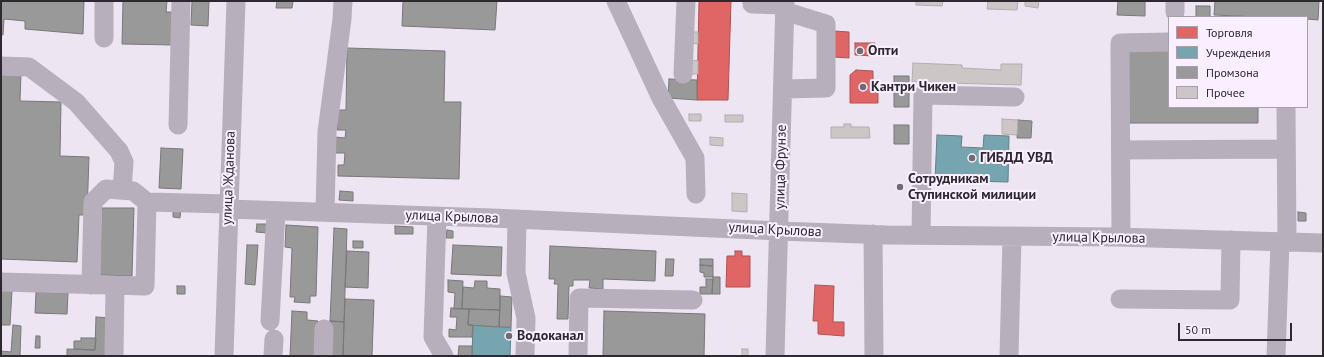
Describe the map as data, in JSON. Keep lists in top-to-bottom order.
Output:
{
  "streets": {
    "street": ["улица Фрунзе", "улица Жданова", "улица Крылова"]
  },
  "crossings": [
    ["улица Фрунзе", "улица Крылова"],
    ["улица Жданова", "улица Крылова"]
  ],
  "places": [
    "Опти",
    "Кантри Чикен",
    "ГИБДД УВД",
    "Сотрудникам Ступинской милиции",
    "Водоканал"
  ],
  "legend": [
    "Торговля",
    "Учреждения",
    "Промзона",
    "Прочее"
  ],
  "scale_bar": "50 m"
}
